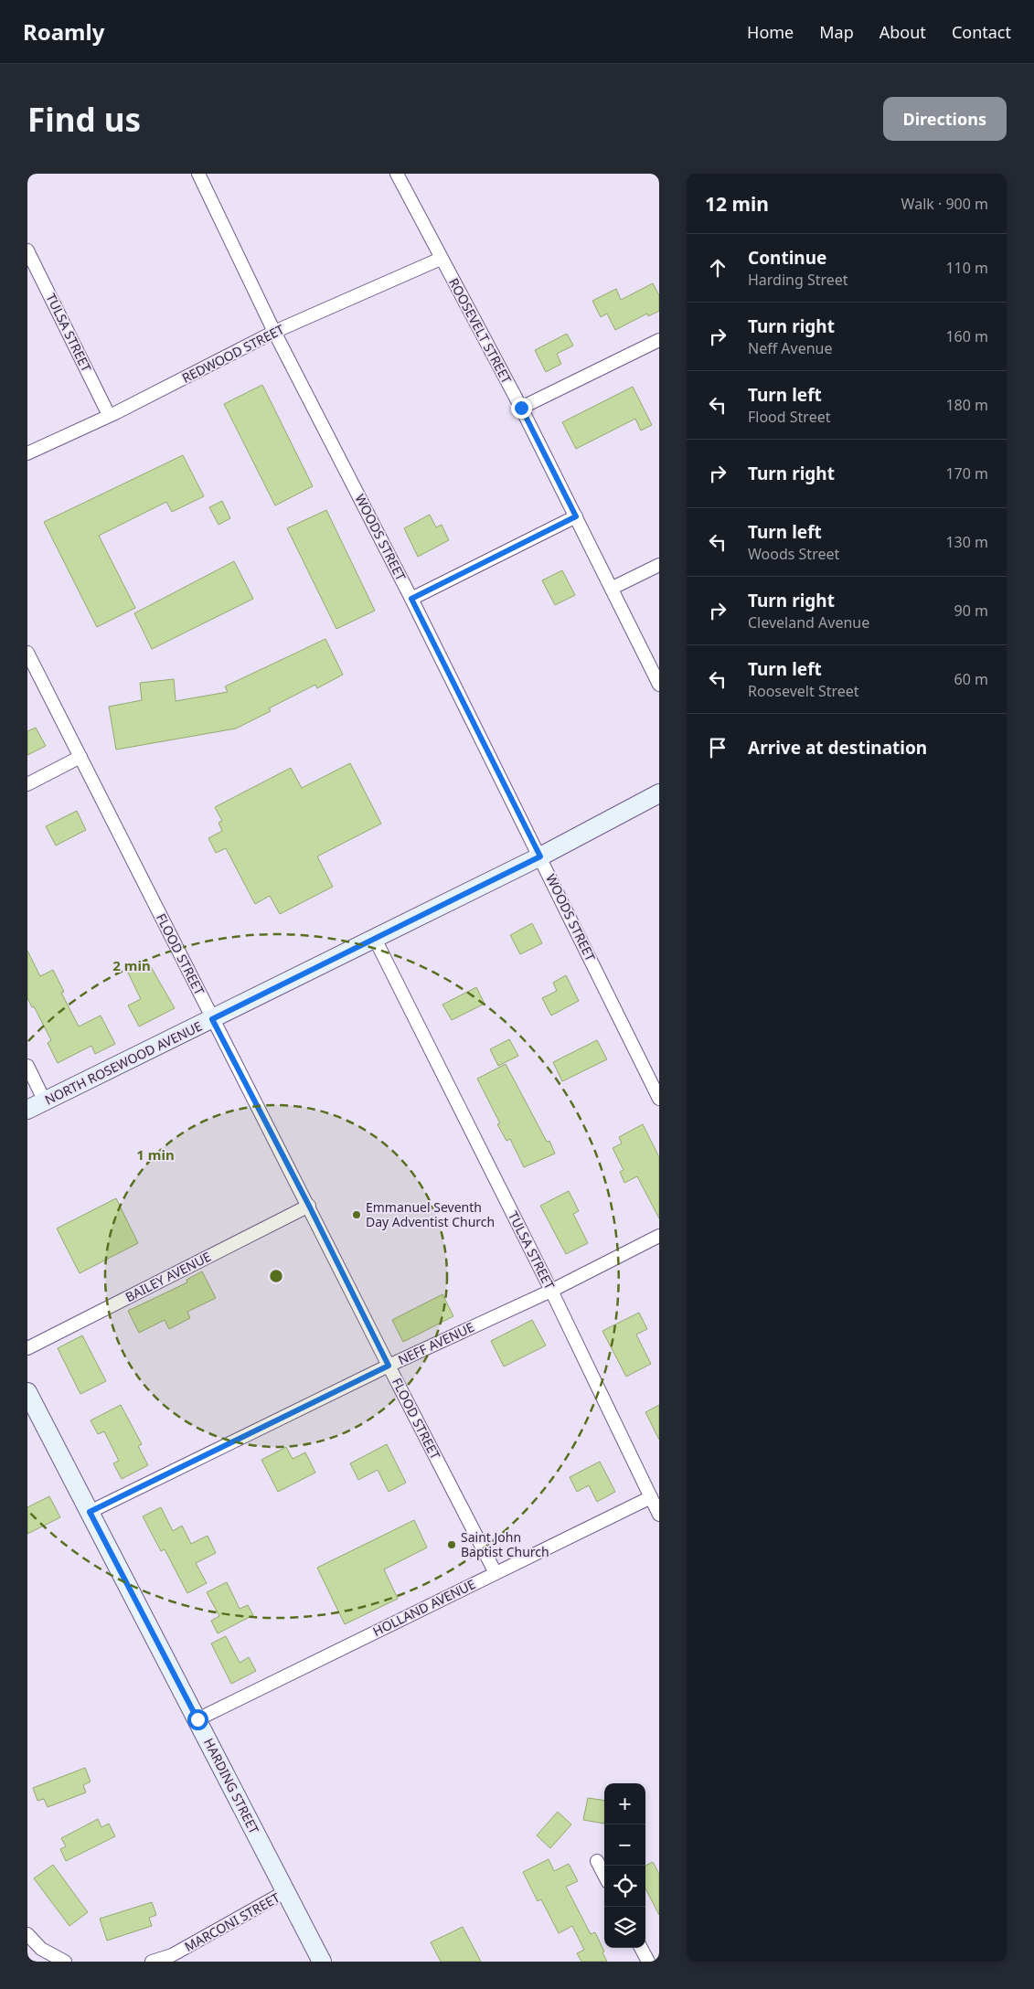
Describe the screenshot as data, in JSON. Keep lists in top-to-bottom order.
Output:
{
  "streets": {
    "street": [
      "ROOSEVELT STREET",
      "TULSA STREET",
      "REDWOOD STREET",
      "WOODS STREET",
      "FLOOD STREET",
      "NORTH ROSEWOOD AVENUE",
      "BAILEY AVENUE",
      "NEFF AVENUE",
      "HOLLAND AVENUE",
      "HARDING STREET",
      "MARCONI STREET"
    ]
  },
  "crossings": [
    ["ROOSEVELT STREET", "REDWOOD STREET"],
    ["TULSA STREET", "REDWOOD STREET"],
    ["TULSA STREET", "NORTH ROSEWOOD AVENUE"],
    ["TULSA STREET", "NEFF AVENUE"],
    ["TULSA STREET", "HOLLAND AVENUE"],
    ["REDWOOD STREET", "WOODS STREET"],
    ["WOODS STREET", "NORTH ROSEWOOD AVENUE"],
    ["FLOOD STREET", "NORTH ROSEWOOD AVENUE"],
    ["FLOOD STREET", "BAILEY AVENUE"],
    ["FLOOD STREET", "NEFF AVENUE"],
    ["FLOOD STREET", "HOLLAND AVENUE"],
    ["NEFF AVENUE", "HARDING STREET"],
    ["HOLLAND AVENUE", "HARDING STREET"],
    ["HARDING STREET", "MARCONI STREET"]
  ],
  "places": ["Emmanuel Seventh Day Adventist Church", "Saint John Baptist Church"],
  "page": {
    "header": "Roamly",
    "nav": [
      "Home",
      "Map",
      "About",
      "Contact"
    ],
    "buttons": "Directions",
    "title": "Find us",
    "heading": ["12 min", "Walk · 900 m"],
    "list": [
      ["Continue", "Harding Street", "110 m"],
      ["Turn right", "Neff Avenue", "160 m"],
      ["Turn left", "Flood Street", "180 m"],
      ["Turn right", "170 m"],
      ["Turn left", "Woods Street", "130 m"],
      ["Turn right", "Cleveland Avenue", "90 m"],
      ["Turn left", "Roosevelt Street", "60 m"],
      "Arrive at destination"
    ],
    "map_buttons": ["+", "−"]
  },
  "rings": ["2 min", "1 min"]
}
